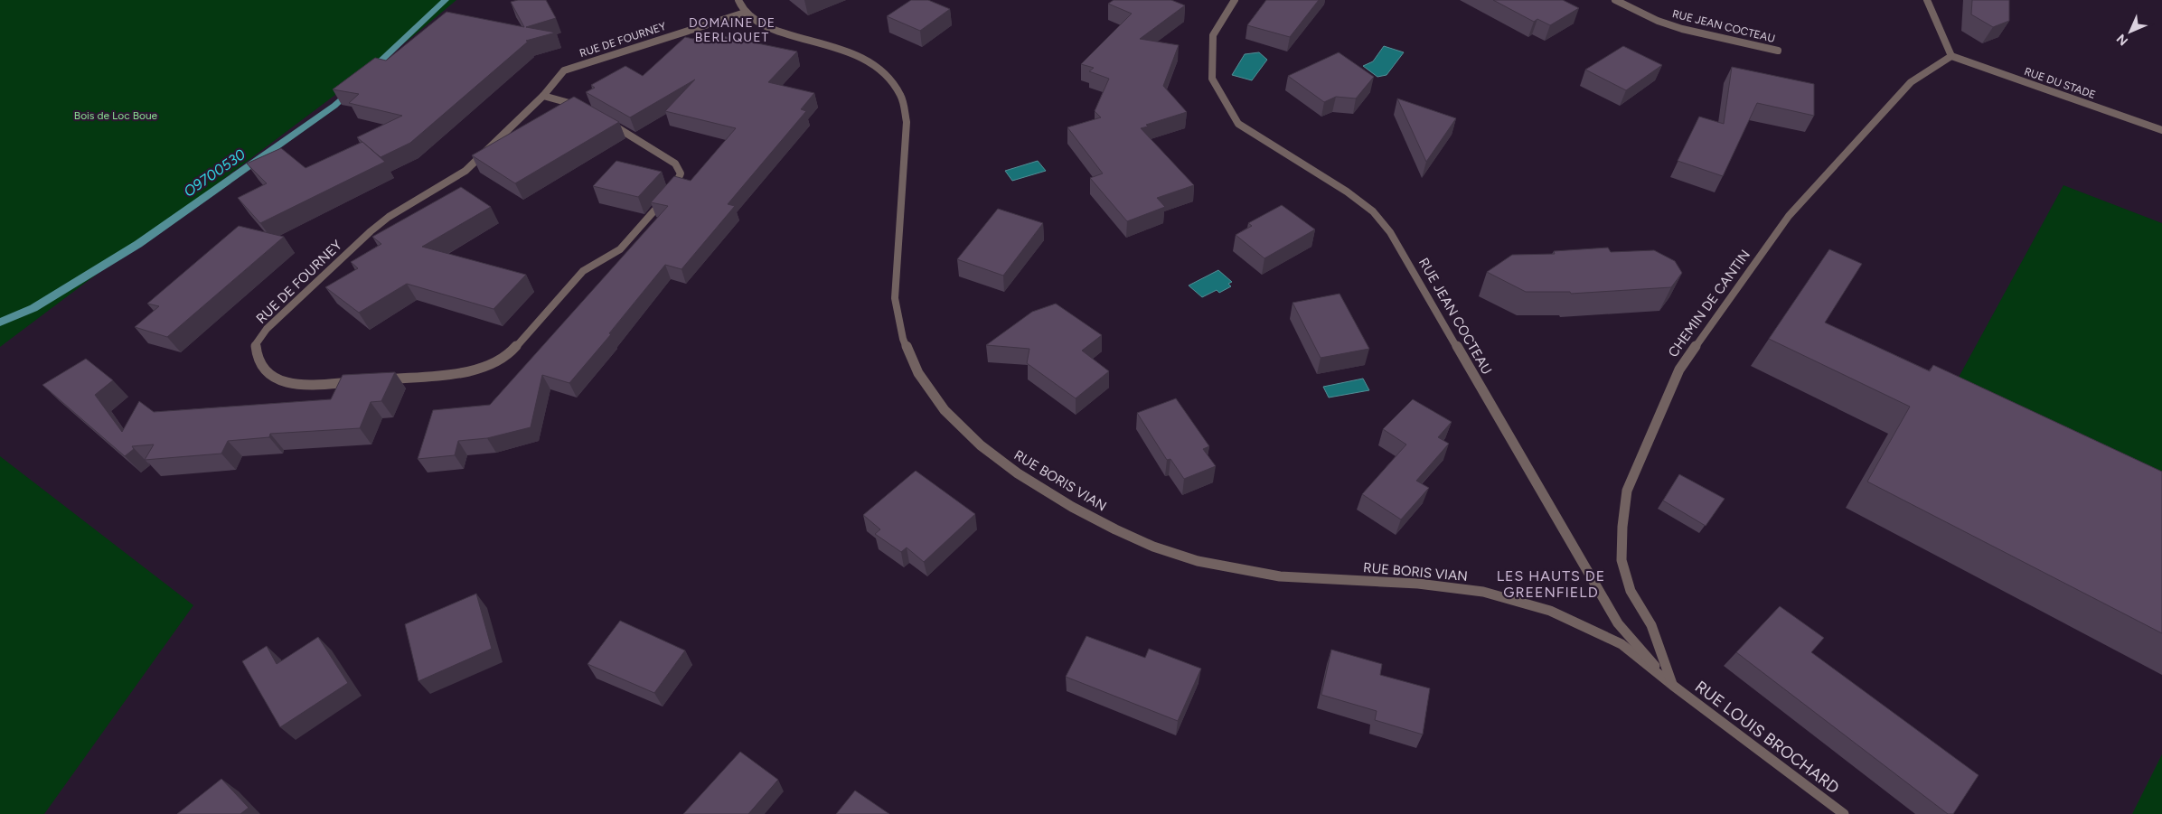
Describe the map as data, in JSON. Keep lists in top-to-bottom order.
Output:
{
  "streets": {
    "street": [
      "RUE JEAN COCTEAU",
      "RUE DE FOURNEY",
      "RUE DU STADE",
      "CHEMIN DE CANTIN",
      "RUE BORIS VIAN",
      "RUE LOUIS BROCHARD"
    ]
  },
  "crossings": [
    ["RUE JEAN COCTEAU", "CHEMIN DE CANTIN"],
    ["RUE JEAN COCTEAU", "RUE BORIS VIAN"],
    ["RUE JEAN COCTEAU", "RUE LOUIS BROCHARD"],
    ["RUE DE FOURNEY", "RUE BORIS VIAN"],
    ["RUE DU STADE", "CHEMIN DE CANTIN"],
    ["CHEMIN DE CANTIN", "RUE BORIS VIAN"],
    ["CHEMIN DE CANTIN", "RUE LOUIS BROCHARD"],
    ["RUE BORIS VIAN", "RUE LOUIS BROCHARD"]
  ],
  "districts": ["DOMAINE DE BERLIQUET", "LES HAUTS DE GREENFIELD"],
  "water": ["O9700530"],
  "parks": ["Bois de Loc Boue"],
  "north": "bottom left"
}
